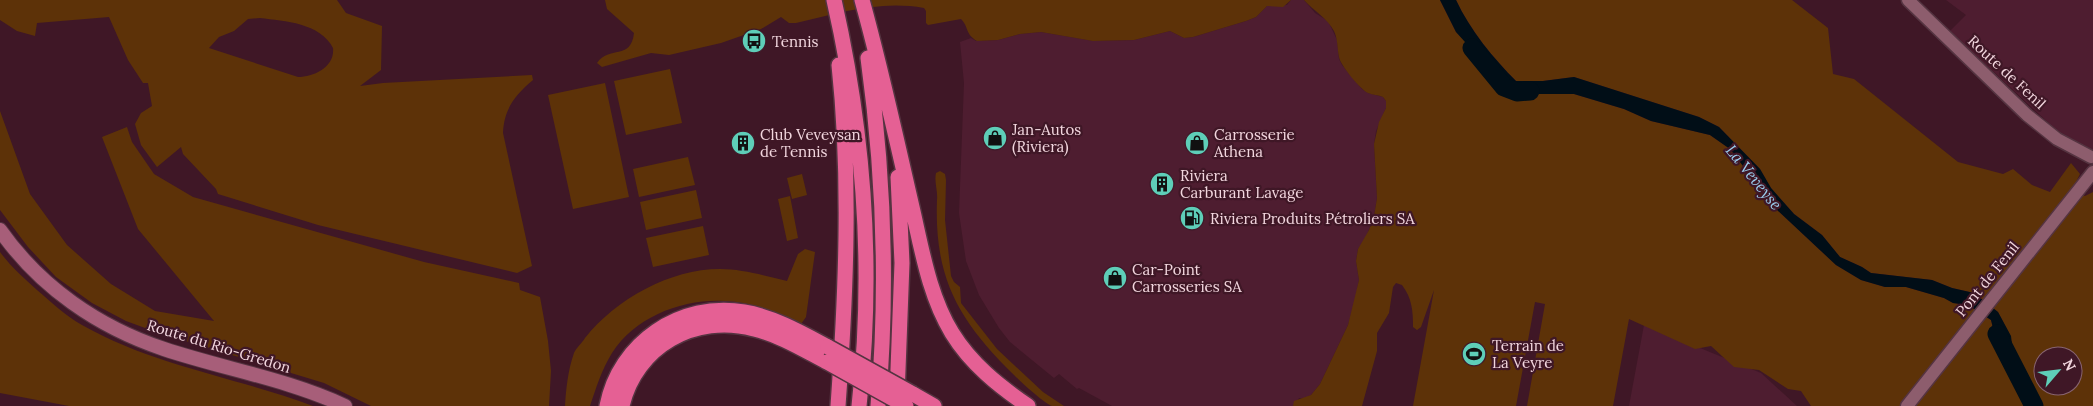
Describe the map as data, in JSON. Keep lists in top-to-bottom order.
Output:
{
  "streets": {
    "main road": ["Route du Rio-Gredon"],
    "street": ["Route de Fenil", "Pont de Fenil"]
  },
  "crossings": [
    ["Route de Fenil", "Pont de Fenil"]
  ],
  "water": ["La Veveyse"],
  "places": {
    "bus stop": ["Tennis"],
    "shop": ["Jan-Autos (Riviera)", "Carrosserie Athena", "Car-Point Carrosseries SA"],
    "building": ["Club Veveysan de Tennis", "Riviera Carburant Lavage"],
    "fuel station": ["Riviera Produits Pétroliers SA"],
    "sports": ["Terrain de La Veyre"]
  },
  "north": "top right"
}
